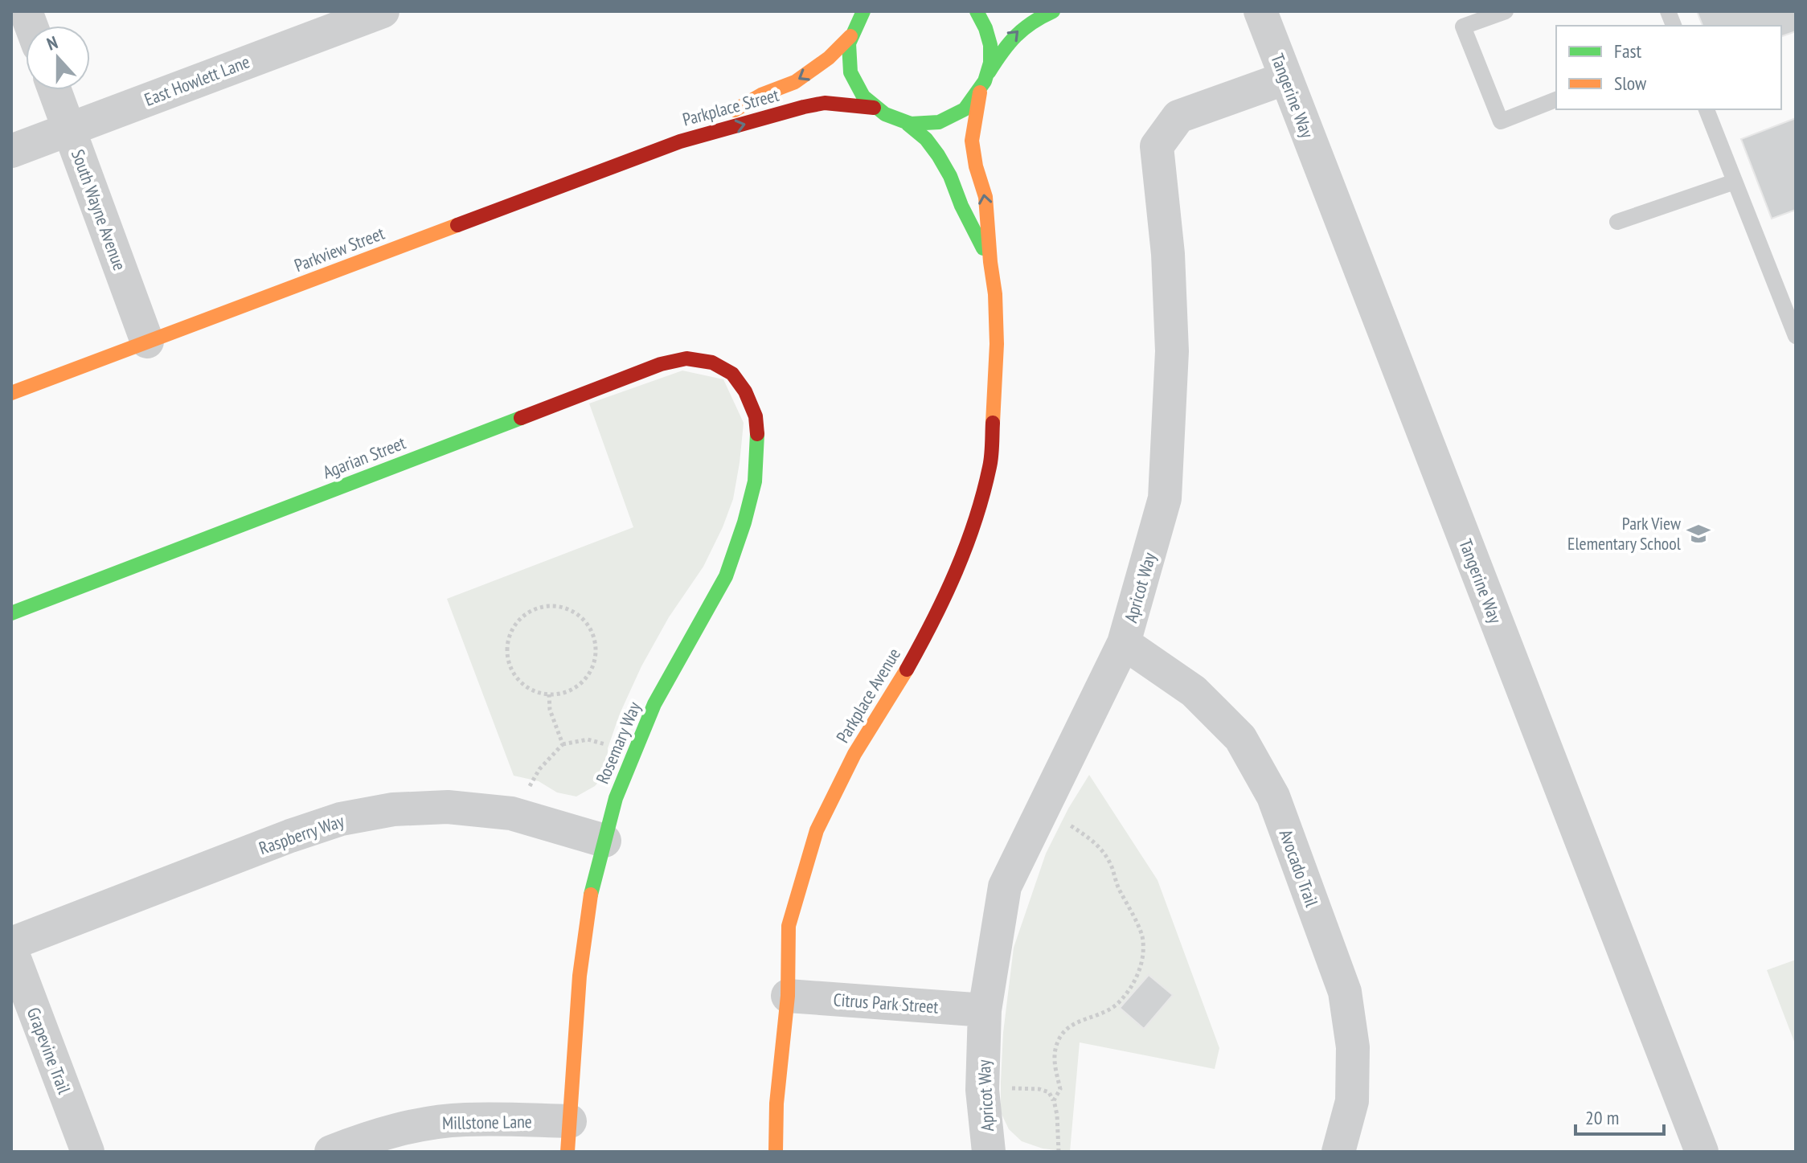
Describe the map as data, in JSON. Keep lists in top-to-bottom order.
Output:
{
  "streets": {
    "street": [
      "East Howlett Lane",
      "Tangerine Way",
      "Parkplace Street",
      "South Wayne Avenue",
      "Parkview Street",
      "Agarian Street",
      "Apricot Way",
      "Parkplace Avenue",
      "Rosemary Way",
      "Raspberry Way",
      "Avocado Trail",
      "Citrus Park Street",
      "Grapevine Trail",
      "Millstone Lane"
    ]
  },
  "crossings": [
    ["East Howlett Lane", "South Wayne Avenue"],
    ["Tangerine Way", "Apricot Way"],
    ["Parkplace Street", "Parkview Street"],
    ["South Wayne Avenue", "Parkview Street"],
    ["Agarian Street", "Rosemary Way"],
    ["Apricot Way", "Avocado Trail"],
    ["Apricot Way", "Citrus Park Street"],
    ["Parkplace Avenue", "Citrus Park Street"],
    ["Rosemary Way", "Raspberry Way"],
    ["Rosemary Way", "Millstone Lane"]
  ],
  "places": {
    "school or university": ["Park View Elementary School"]
  },
  "legend": ["Fast", "Slow"],
  "scale_bar": "20 m",
  "north": "top"
}
